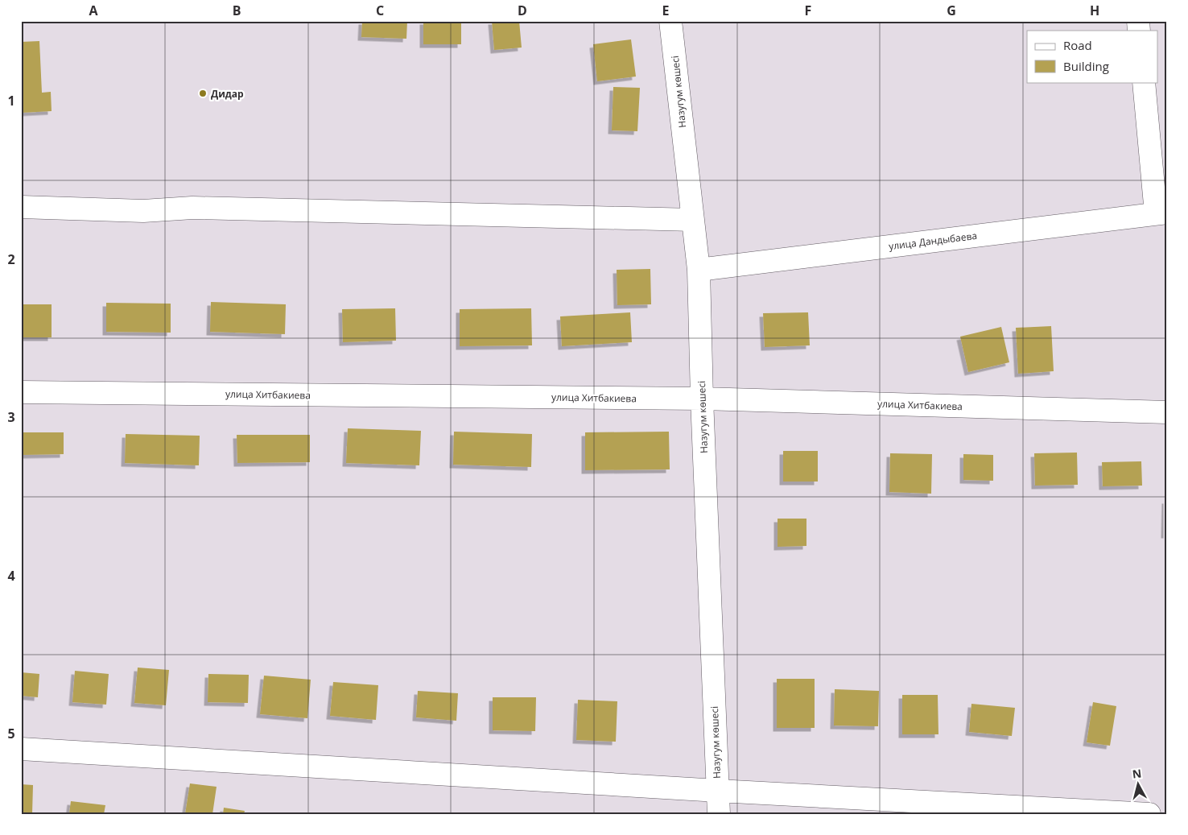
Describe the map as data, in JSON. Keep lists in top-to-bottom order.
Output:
{
  "streets": {
    "street": ["Назугум көшесі", "улица Дандыбаева", "улица Хитбакиева"]
  },
  "crossings": [
    ["Назугум көшесі", "улица Дандыбаева"],
    ["Назугум көшесі", "улица Хитбакиева"]
  ],
  "places": ["Дидар"],
  "legend": ["Road", "Building"],
  "north": "top",
  "grid": {
    "columns": [
      "A",
      "B",
      "C",
      "D",
      "E",
      "F",
      "G",
      "H"
    ],
    "rows": [
      "1",
      "2",
      "3",
      "4",
      "5"
    ]
  }
}
